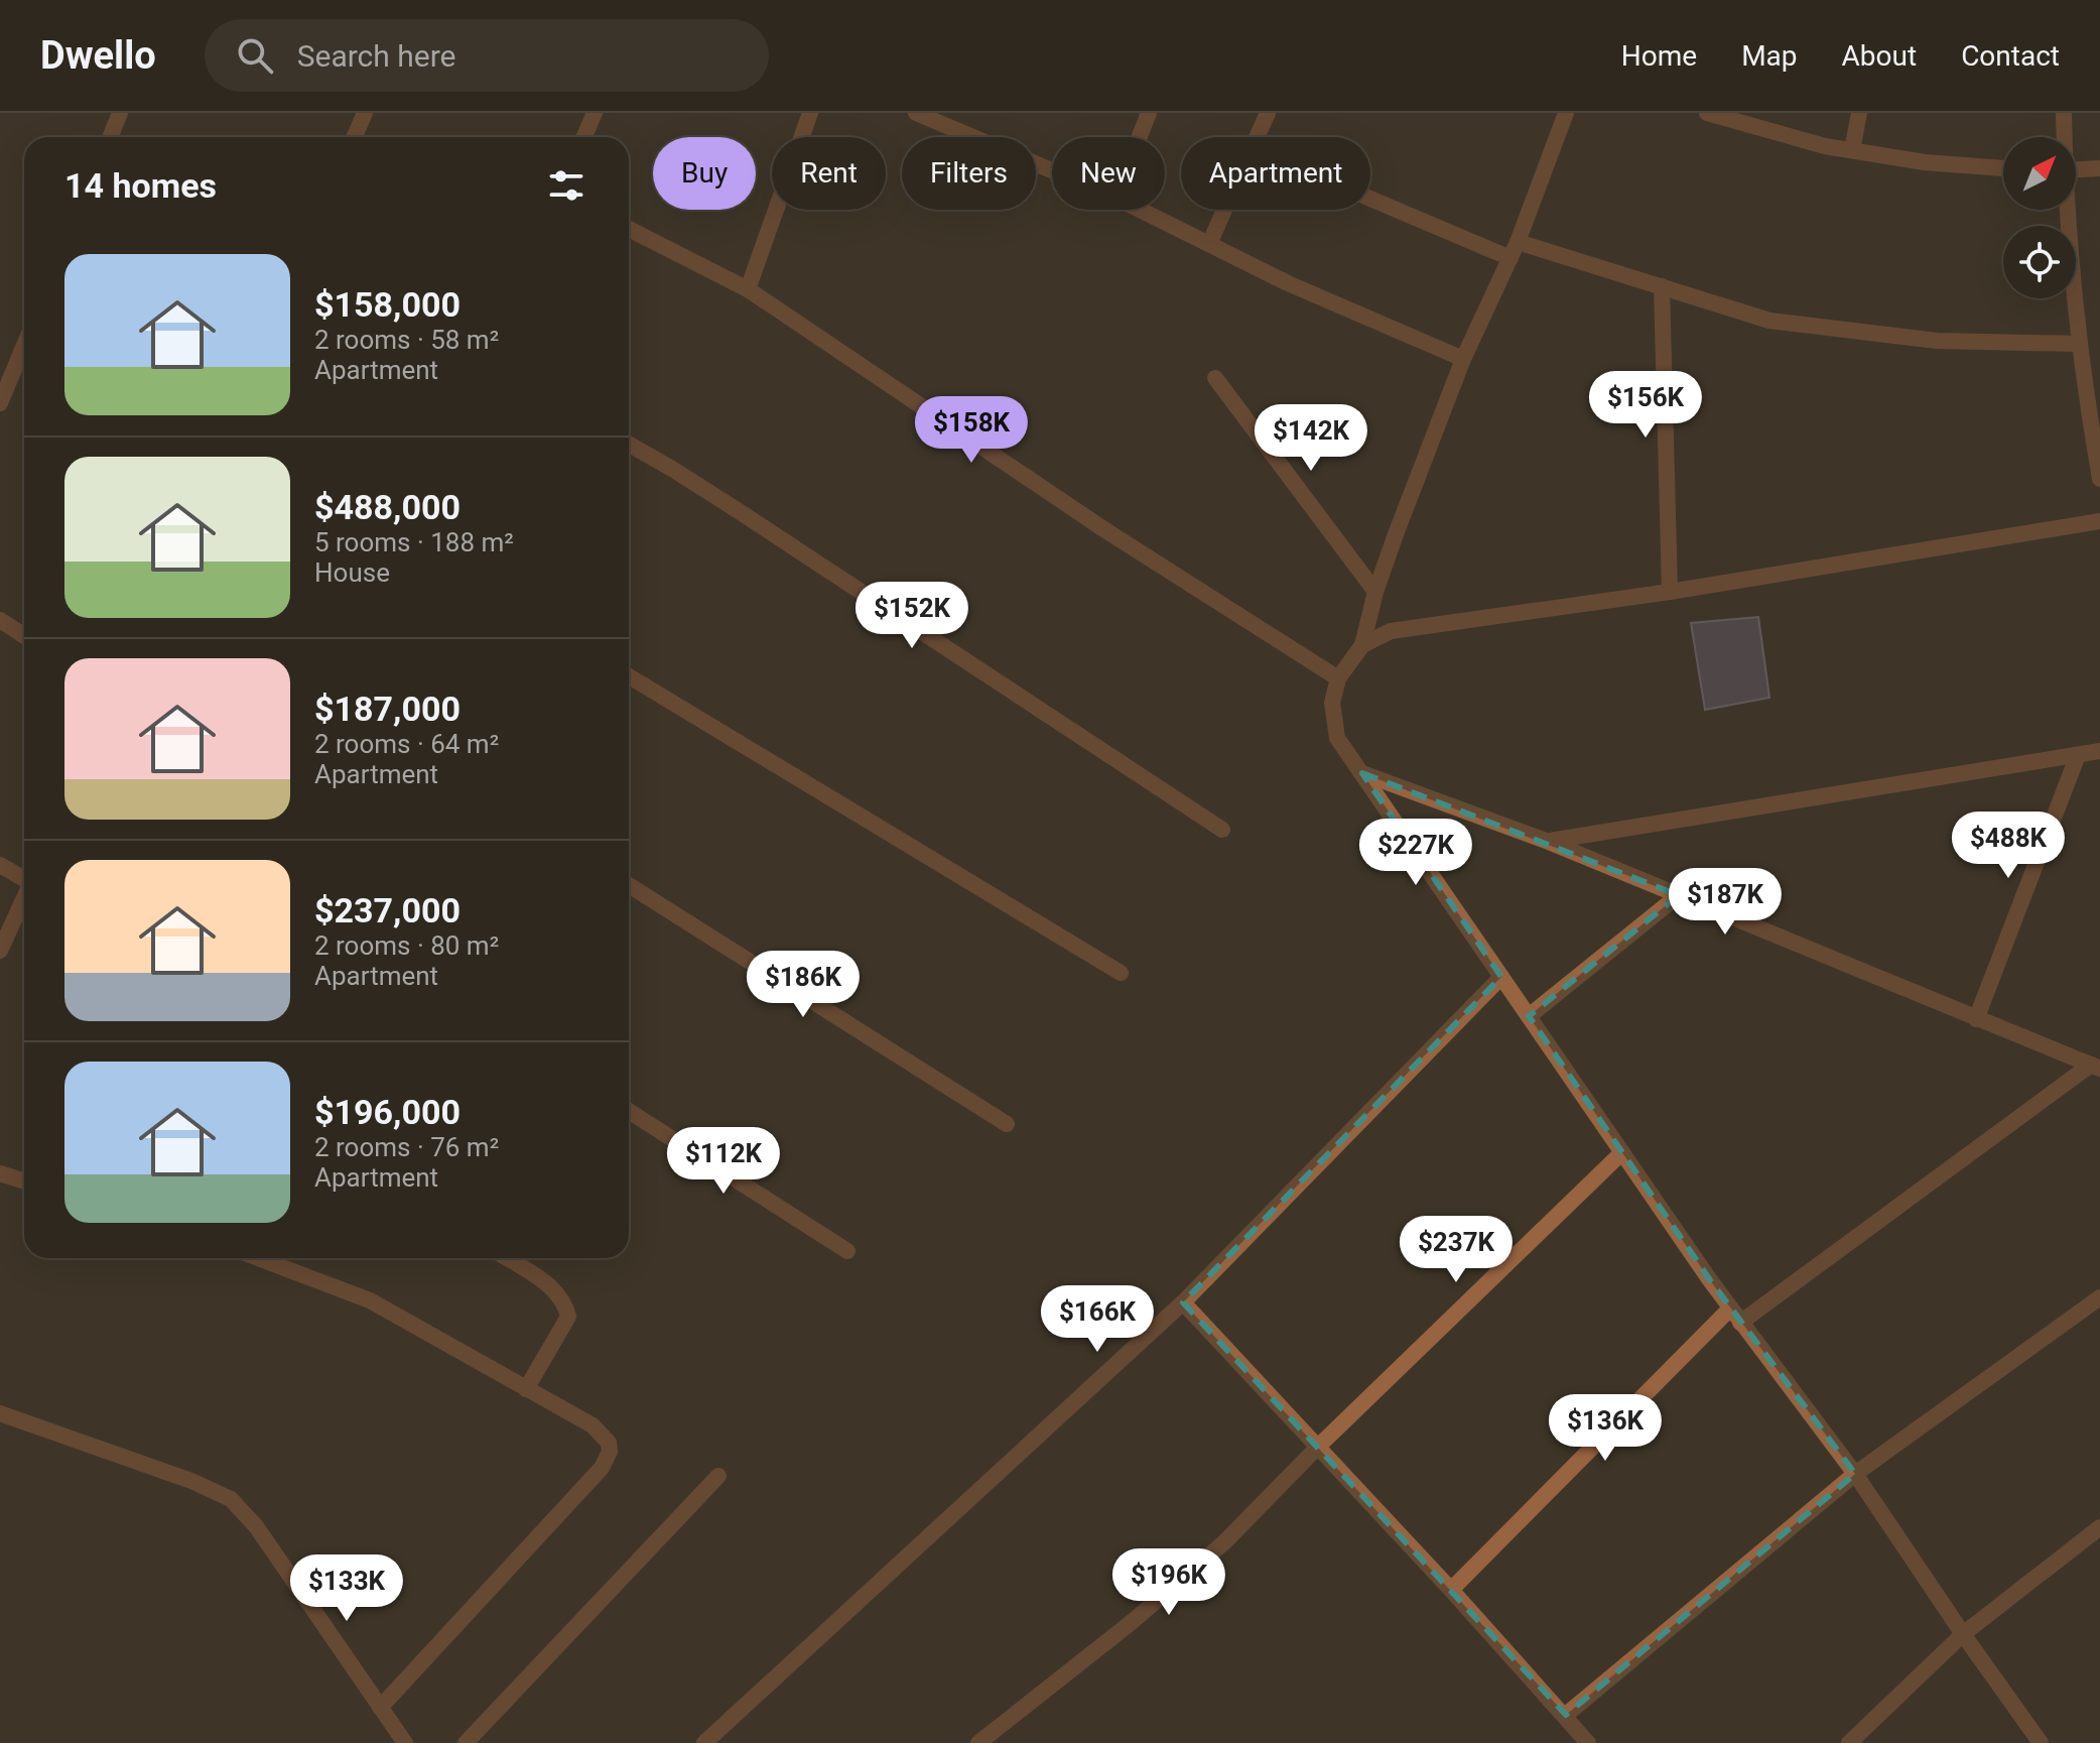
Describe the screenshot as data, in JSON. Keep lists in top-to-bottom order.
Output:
{
  "north": "top right",
  "page": {
    "header": "Dwello",
    "search": "Search here",
    "nav": [
      "Home",
      "Map",
      "About",
      "Contact"
    ],
    "chip": [
      "Buy",
      "Rent",
      "Filters",
      "New",
      "Apartment"
    ],
    "heading": "14 homes",
    "list": [
      {
        "name": "$158,000",
        "note": "2 rooms · 58 m² · Apartment"
      },
      {
        "name": "$488,000",
        "note": "5 rooms · 188 m² · House"
      },
      {
        "name": "$187,000",
        "note": "2 rooms · 64 m² · Apartment"
      },
      {
        "name": "$237,000",
        "note": "2 rooms · 80 m² · Apartment"
      },
      {
        "name": "$196,000",
        "note": "2 rooms · 76 m² · Apartment"
      }
    ],
    "price": [
      "$156K",
      "$158K",
      "$142K",
      "$152K",
      "$488K",
      "$227K",
      "$187K",
      "$186K",
      "$112K",
      "$237K",
      "$166K",
      "$136K",
      "$196K",
      "$133K"
    ]
  }
}
